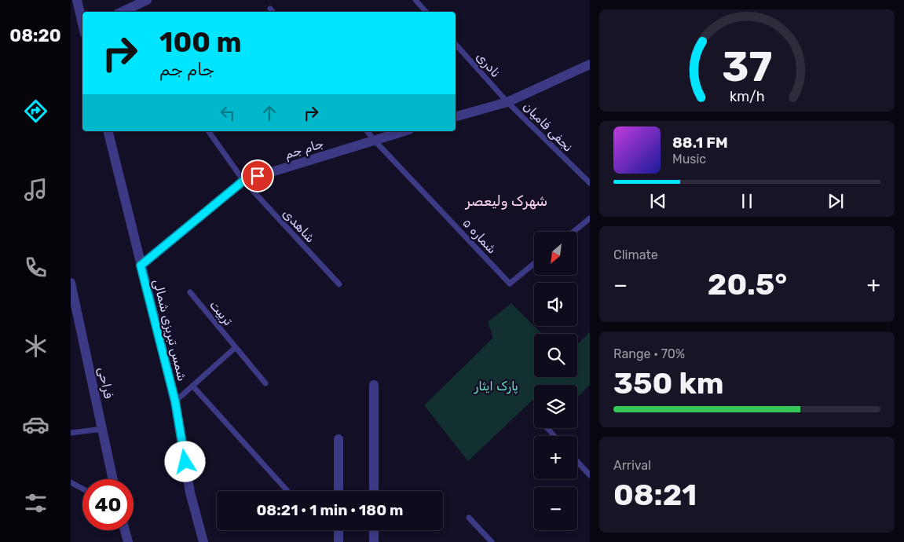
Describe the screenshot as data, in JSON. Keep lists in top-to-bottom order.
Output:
{
  "streets": {
    "street": ["جام جم", "شمس تبریزی شمالی", "فراحی"],
    "lane": [
      "نادری",
      "نجفی فامیان",
      "شاهدی",
      "شماره ۵",
      "تربیت"
    ]
  },
  "crossings": [
    ["نادری", "نجفی فامیان"],
    ["جام جم", "شاهدی"],
    ["جام جم", "شماره ۵"],
    ["جام جم", "شمس تبریزی شمالی"]
  ],
  "districts": ["شهرک ولیعصر"],
  "parks": ["پارک ایثار"],
  "north": "bottom left",
  "page": {
    "tabs": "08:20",
    "turn": ["100 m", "جام جم"],
    "song": ["88.1 FM", "Music"],
    "tile": [
      "Climate",
      ["Range · 70%", "350 km"],
      ["Arrival", "08:21"]
    ],
    "map_buttons": ["+", "−"],
    "heat": ["−", "20.5°", "+"],
    "limit": "40",
    "trip": "08:21 · 1 min · 180 m",
    "gauge": ["37", "km/h"]
  }
}
